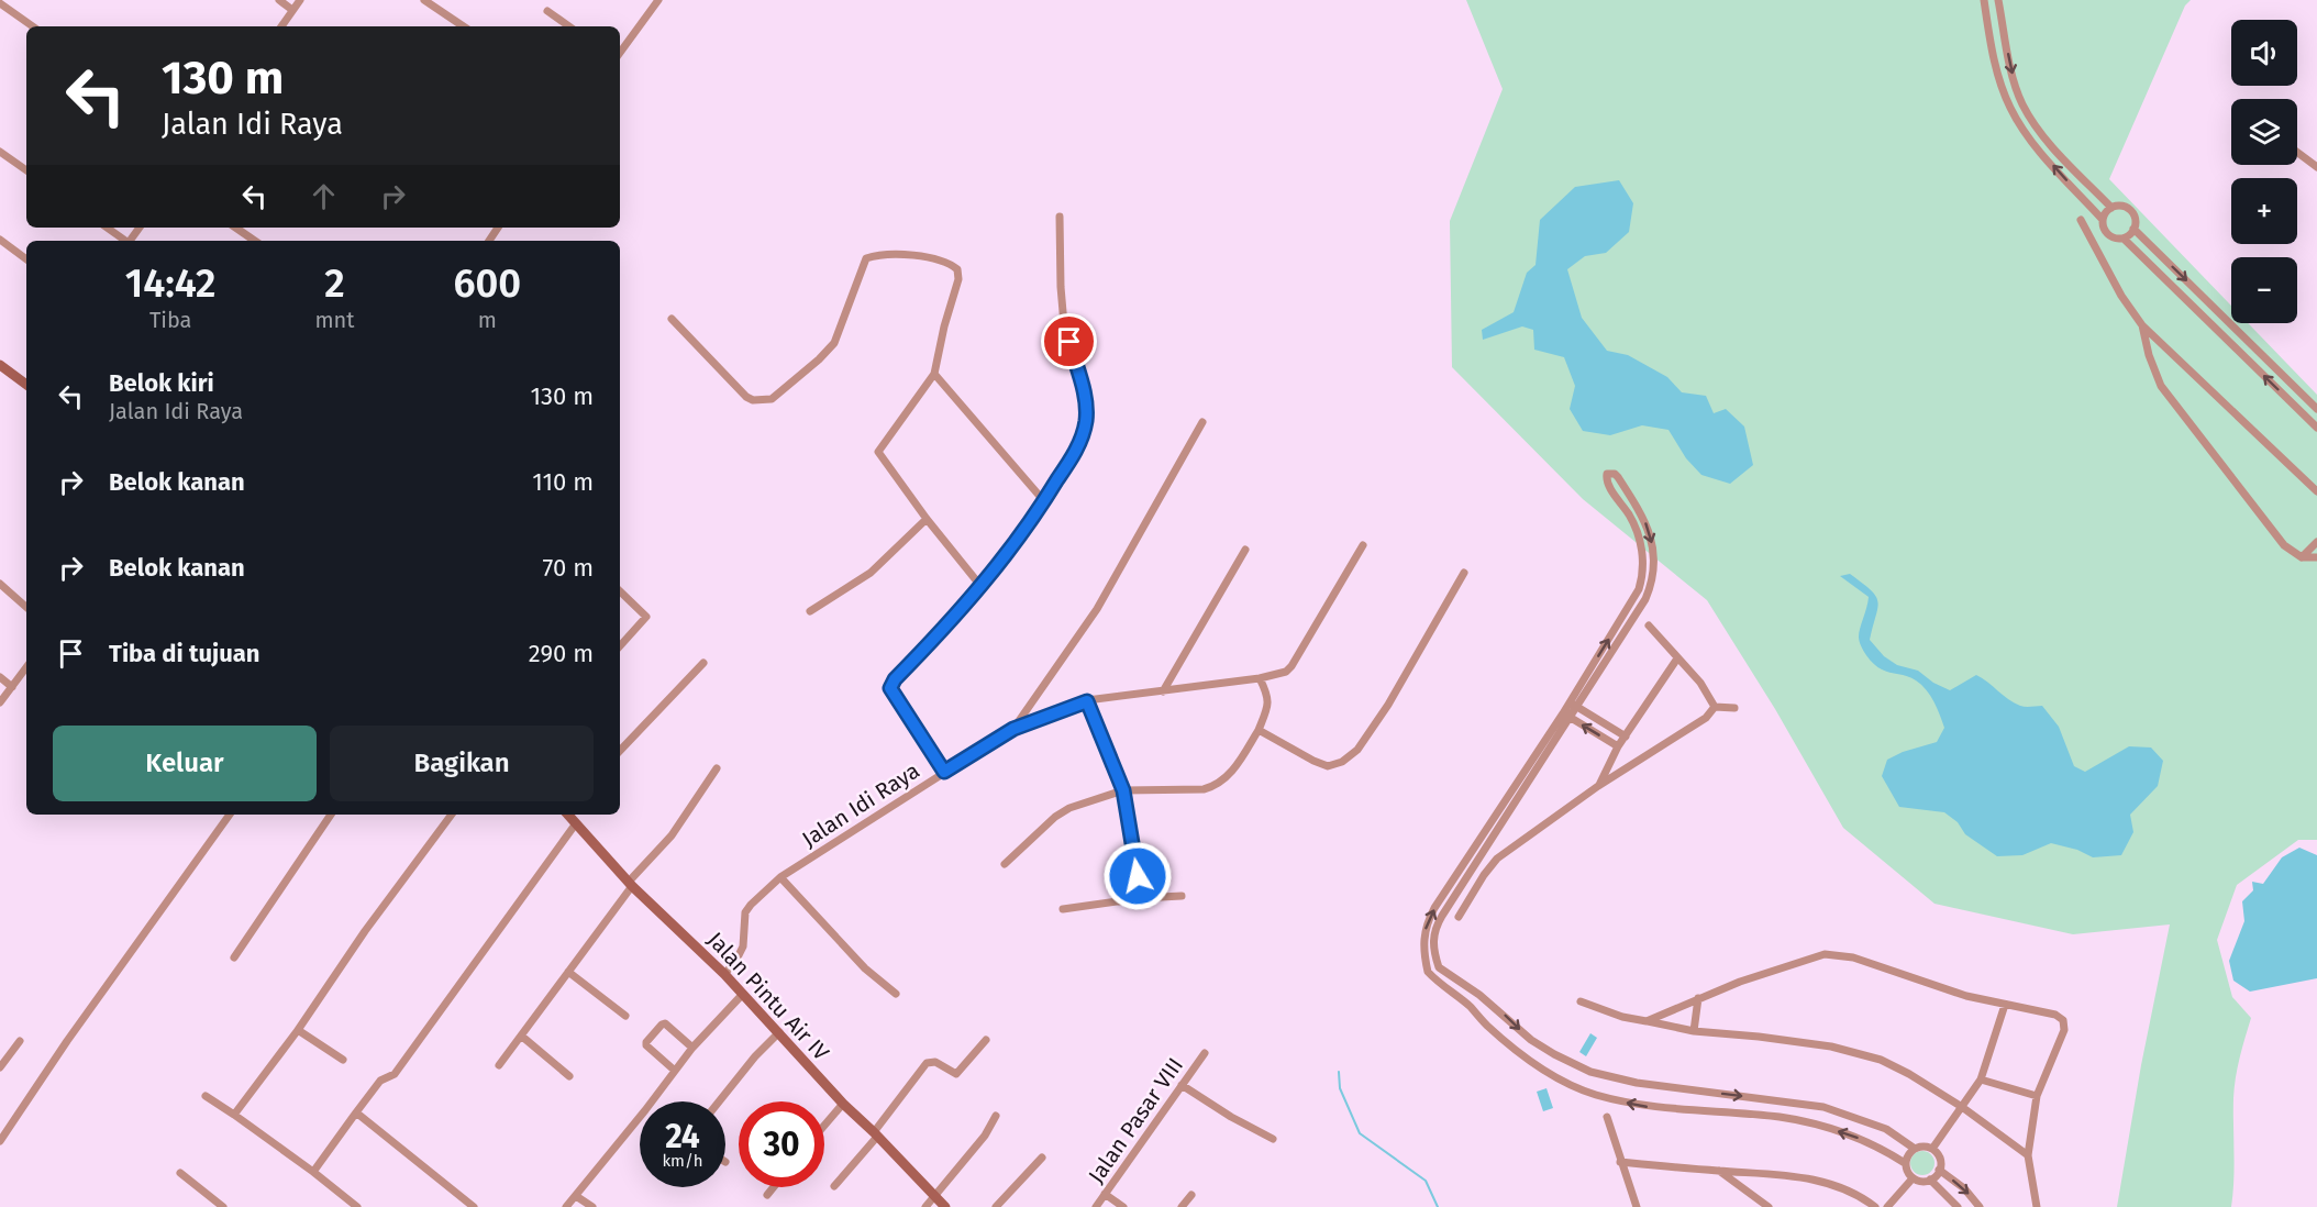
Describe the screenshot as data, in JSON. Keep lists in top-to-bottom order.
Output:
{
  "streets": {
    "main road": ["Jalan Pintu Air IV"],
    "street": ["Jalan Idi Raya", "Jalan Pasar VIII"]
  },
  "crossings": [
    ["Jalan Idi Raya", "Jalan Pintu Air IV"]
  ],
  "page": {
    "map_buttons": ["+", "−"],
    "turn": ["130 m", "Jalan Idi Raya"],
    "eta": [
      "14:42",
      "Tiba",
      "2",
      "mnt",
      "600",
      "m"
    ],
    "list": [
      {
        "name": "Belok kiri",
        "note": "Jalan Idi Raya",
        "value": "130 m"
      },
      {
        "name": "Belok kanan",
        "value": "110 m"
      },
      {
        "name": "Belok kanan",
        "value": "70 m"
      },
      {
        "name": "Tiba di tujuan",
        "value": "290 m"
      }
    ],
    "buttons": ["Keluar", "Bagikan"],
    "speed": "24 km/h",
    "limit": "30"
  }
}
